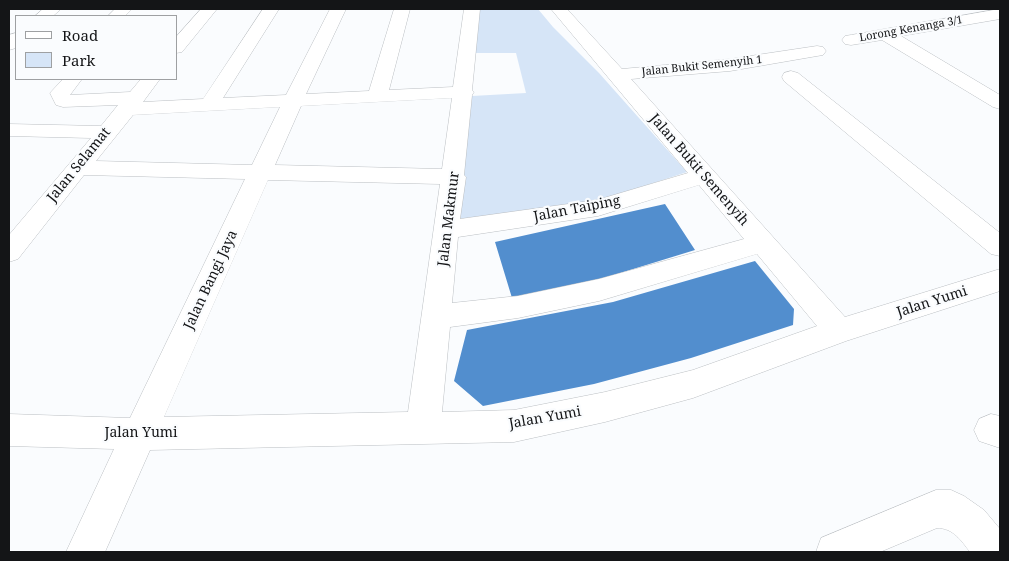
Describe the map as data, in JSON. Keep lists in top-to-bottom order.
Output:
{
  "streets": {
    "street": [
      "Lorong Kenanga 3/1",
      "Jalan Bukit Semenyih 1",
      "Jalan Selamat",
      "Jalan Bukit Semenyih",
      "Jalan Taiping",
      "Jalan Makmur",
      "Jalan Bangi Jaya",
      "Jalan Yumi"
    ]
  },
  "crossings": [
    ["Jalan Bukit Semenyih 1", "Jalan Bukit Semenyih"],
    ["Jalan Bukit Semenyih", "Jalan Taiping"],
    ["Jalan Bukit Semenyih", "Jalan Yumi"],
    ["Jalan Taiping", "Jalan Makmur"],
    ["Jalan Makmur", "Jalan Yumi"],
    ["Jalan Bangi Jaya", "Jalan Yumi"]
  ],
  "legend": ["Road", "Park"]
}
